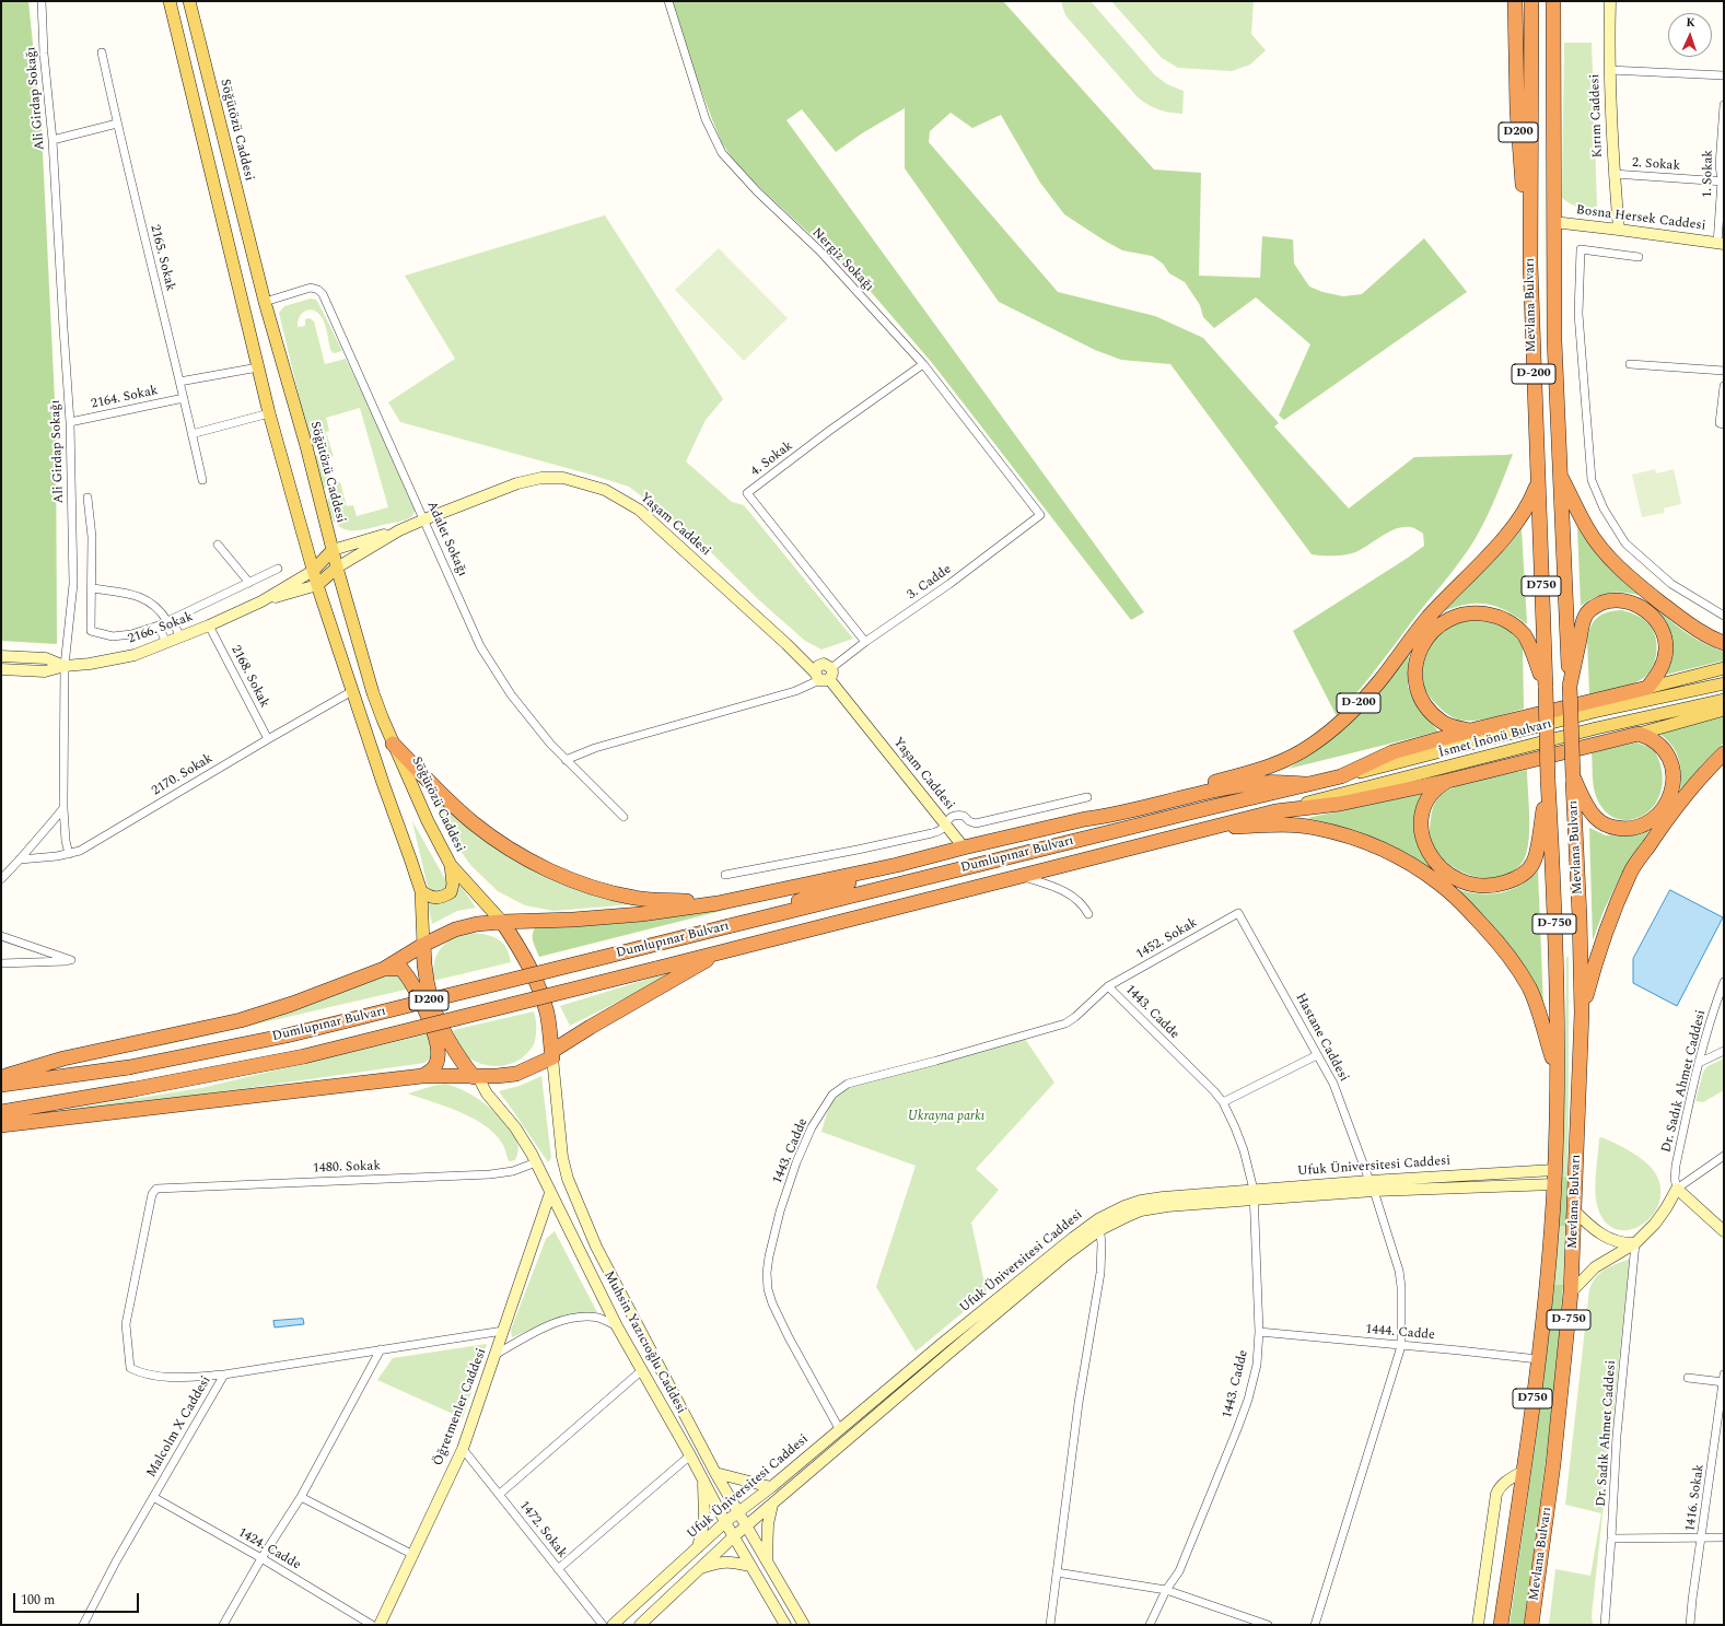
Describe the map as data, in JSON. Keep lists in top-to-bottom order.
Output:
{
  "streets": {
    "highway": [
      "D200",
      "Mevlana Bulvarı",
      "D-200",
      "D750",
      "Dumlupınar Bulvarı",
      "D-750"
    ],
    "main road": [
      "Kırım Caddesi",
      "Söğütözü Caddesi",
      "Bosna Hersek Caddesi",
      "Yaşam Caddesi",
      "2166. Sokak",
      "İsmet İnönü Bulvarı",
      "Ufuk Üniversitesi Caddesi",
      "Muhsin Yazıcıoğlu Caddesi",
      "Öğretmenler Caddesi"
    ],
    "street": [
      "Ali Girdap Sokağı",
      "2. Sokak",
      "1. Sokak",
      "2165. Sokak",
      "Nergiz Sokağı",
      "2164. Sokak",
      "4. Sokak",
      "Adalet Sokağı",
      "3. Cadde",
      "2168. Sokak",
      "2170. Sokak",
      "1452. Sokak",
      "1443. Cadde",
      "Hastane Caddesi",
      "Dr. Sadık Ahmet Caddesi",
      "1480. Sokak",
      "1444. Cadde",
      "Malcolm X Caddesi",
      "1416. Sokak",
      "1472. Sokak",
      "1424. Cadde"
    ]
  },
  "crossings": [
    ["Ali Girdap Sokağı", "2164. Sokak"],
    ["Ali Girdap Sokağı", "2166. Sokak"],
    ["Ali Girdap Sokağı", "2170. Sokak"],
    ["Kırım Caddesi", "2. Sokak"],
    ["Kırım Caddesi", "Bosna Hersek Caddesi"],
    ["Söğütözü Caddesi", "Yaşam Caddesi"],
    ["Söğütözü Caddesi", "Adalet Sokağı"],
    ["Söğütözü Caddesi", "Dumlupınar Bulvarı"],
    ["Söğütözü Caddesi", "Muhsin Yazıcıoğlu Caddesi"],
    ["D200", "Mevlana Bulvarı"],
    ["2. Sokak", "1. Sokak"],
    ["1. Sokak", "Bosna Hersek Caddesi"],
    ["Bosna Hersek Caddesi", "Mevlana Bulvarı"],
    ["2165. Sokak", "2164. Sokak"],
    ["Nergiz Sokağı", "4. Sokak"],
    ["Nergiz Sokağı", "3. Cadde"],
    ["Mevlana Bulvarı", "D-200"],
    ["Mevlana Bulvarı", "D-750"],
    ["Mevlana Bulvarı", "Ufuk Üniversitesi Caddesi"],
    ["Mevlana Bulvarı", "1444. Cadde"],
    ["D-200", "Dumlupınar Bulvarı"],
    ["4. Sokak", "3. Cadde"],
    ["Yaşam Caddesi", "Adalet Sokağı"],
    ["Yaşam Caddesi", "3. Cadde"],
    ["Adalet Sokağı", "3. Cadde"],
    ["2166. Sokak", "2168. Sokak"],
    ["2168. Sokak", "2170. Sokak"],
    ["İsmet İnönü Bulvarı", "Dumlupınar Bulvarı"],
    ["Dumlupınar Bulvarı", "Muhsin Yazıcıoğlu Caddesi"],
    ["1452. Sokak", "1443. Cadde"],
    ["1452. Sokak", "Hastane Caddesi"],
    ["1443. Cadde", "Ufuk Üniversitesi Caddesi"],
    ["1443. Cadde", "1444. Cadde"],
    ["Hastane Caddesi", "Ufuk Üniversitesi Caddesi"],
    ["Hastane Caddesi", "1444. Cadde"],
    ["Ufuk Üniversitesi Caddesi", "Muhsin Yazıcıoğlu Caddesi"],
    ["1480. Sokak", "Muhsin Yazıcıoğlu Caddesi"],
    ["1480. Sokak", "Malcolm X Caddesi"],
    ["Muhsin Yazıcıoğlu Caddesi", "Öğretmenler Caddesi"],
    ["Öğretmenler Caddesi", "Malcolm X Caddesi"],
    ["Öğretmenler Caddesi", "1472. Sokak"],
    ["Malcolm X Caddesi", "1424. Cadde"]
  ],
  "parks": ["Ukrayna parkı"],
  "scale_bar": "100 m",
  "north": "top"
}
